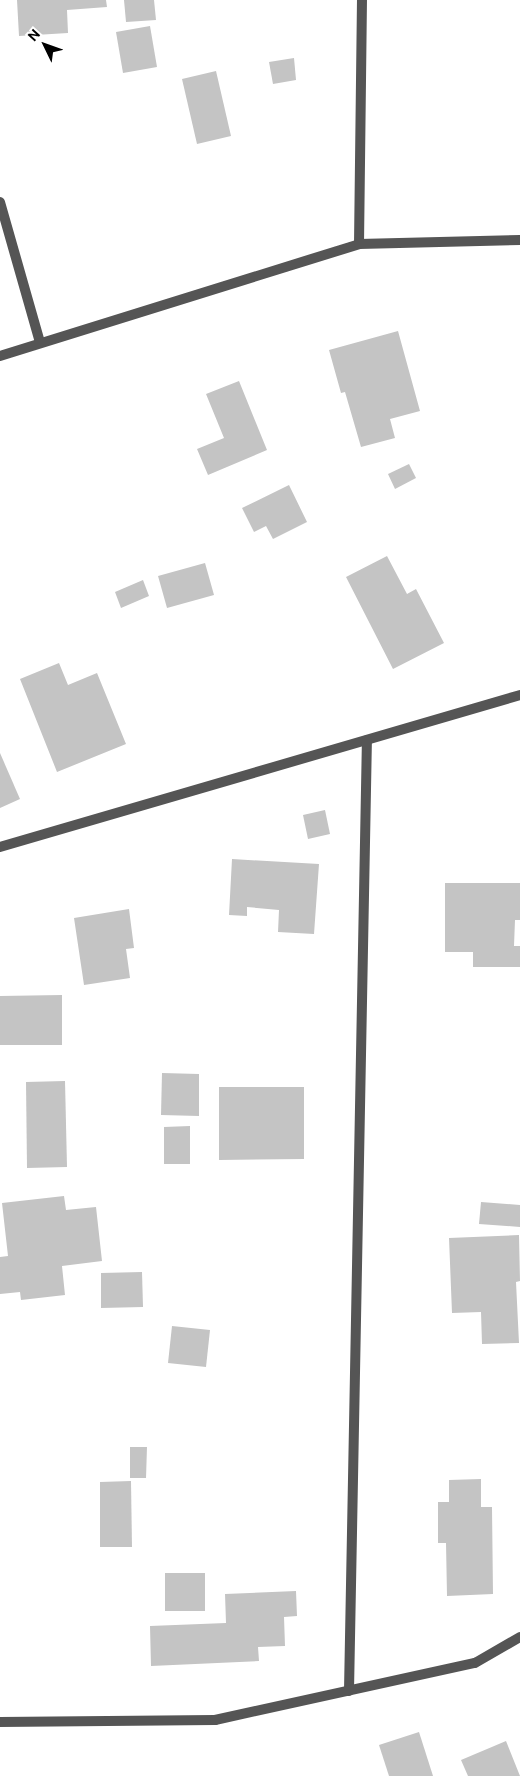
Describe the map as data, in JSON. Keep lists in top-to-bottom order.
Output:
{
  "north": "top left"
}
